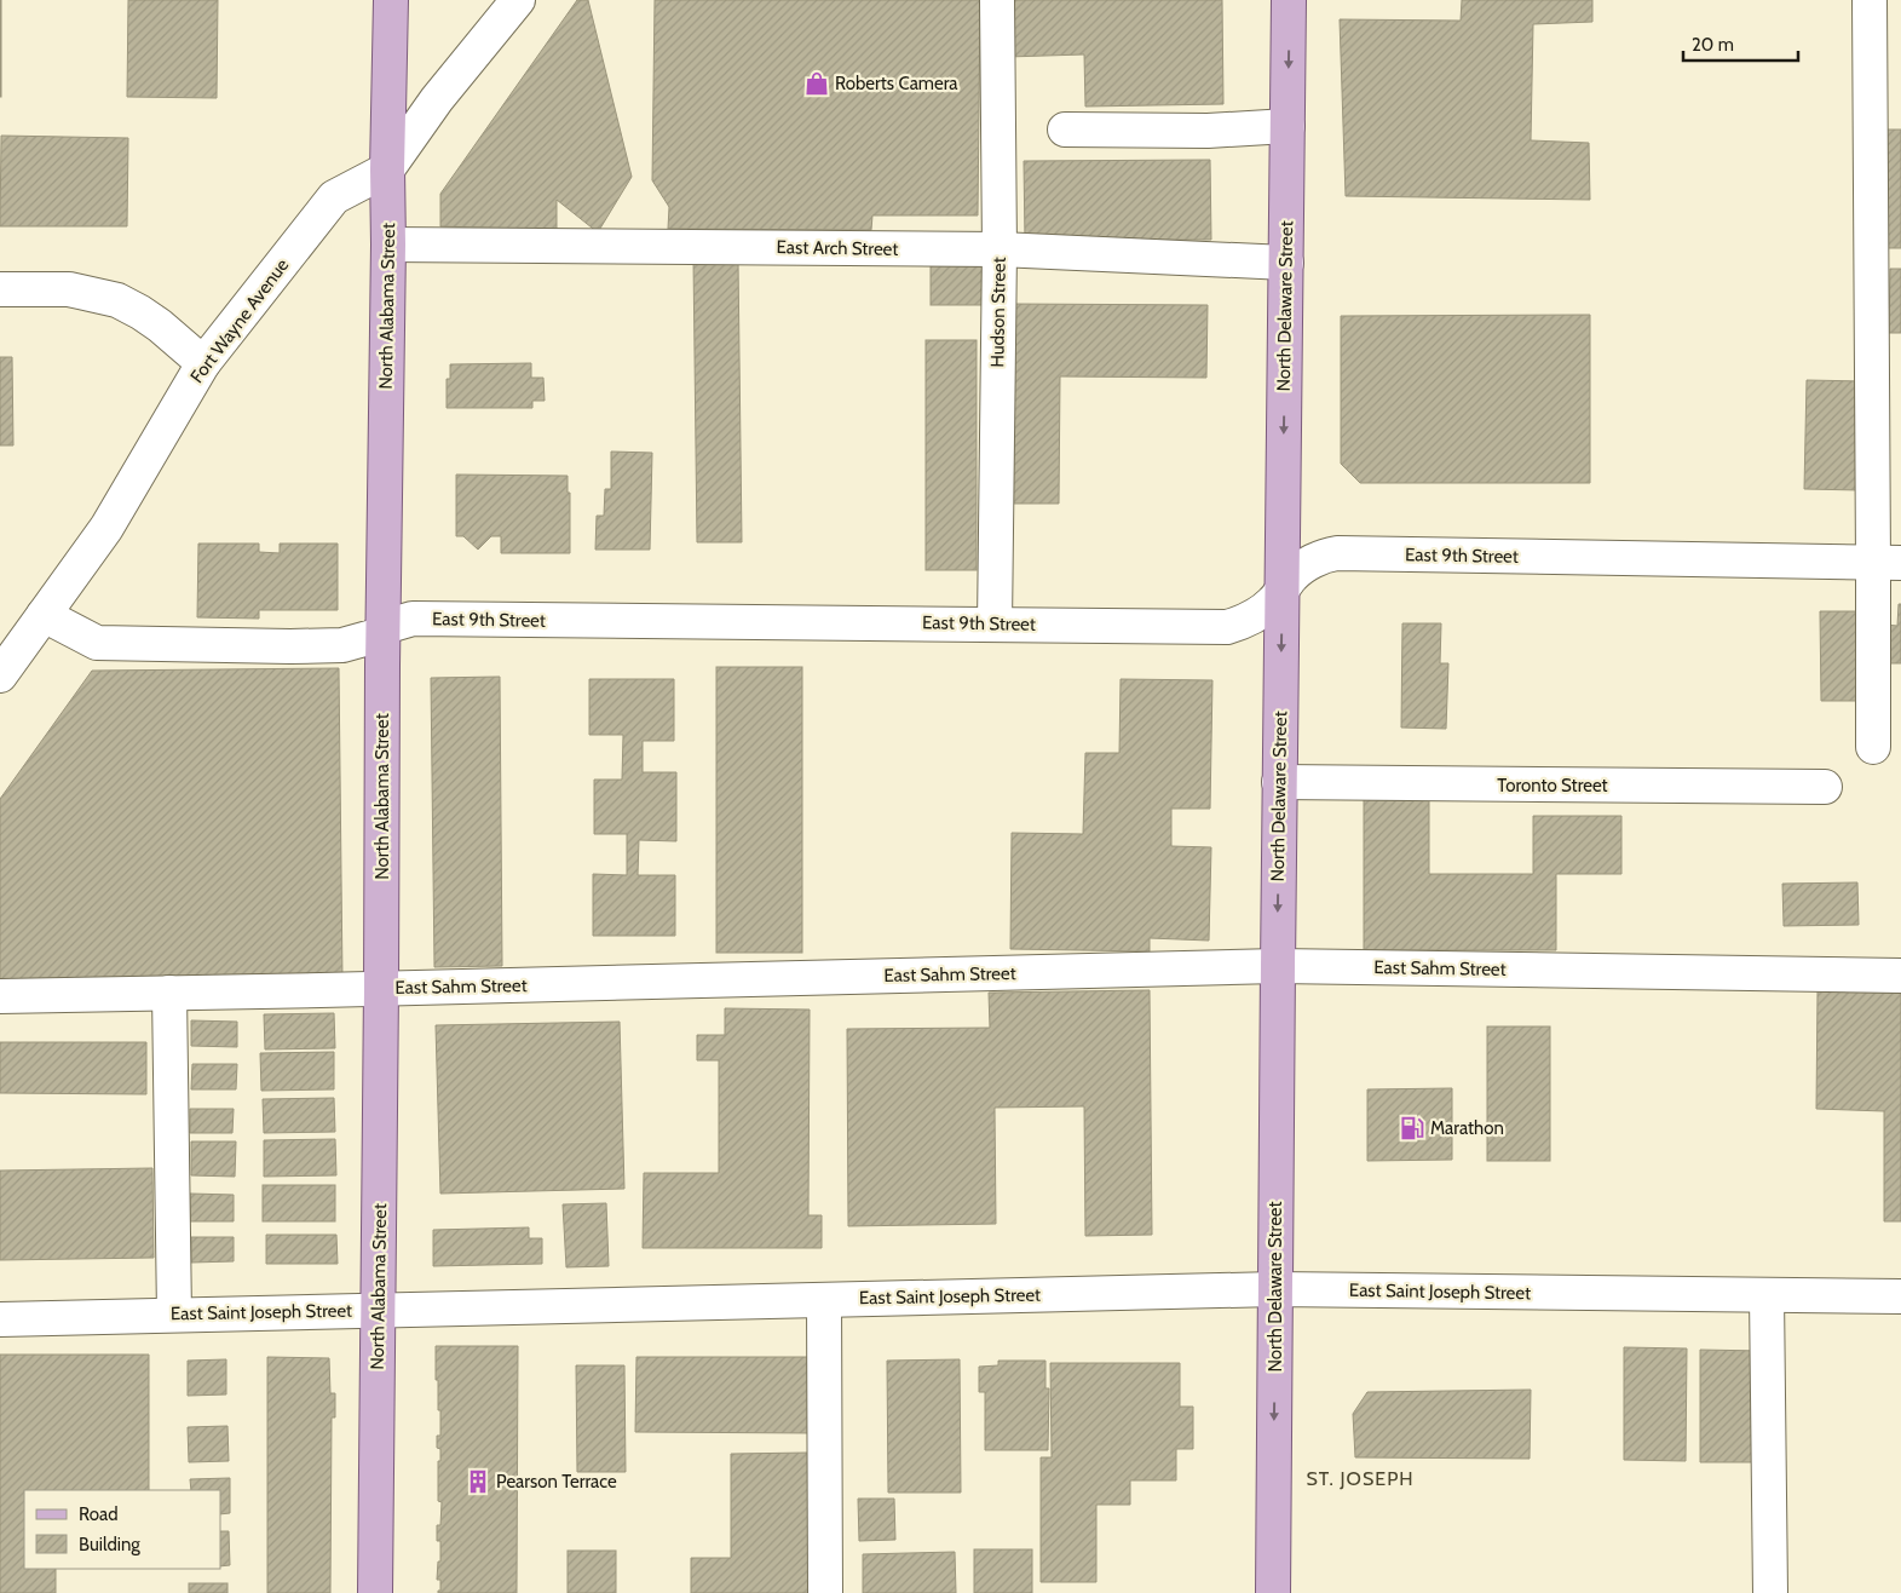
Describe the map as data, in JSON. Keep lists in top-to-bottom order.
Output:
{
  "streets": {
    "main road": ["North Alabama Street", "North Delaware Street"],
    "street": [
      "East Arch Street",
      "Hudson Street",
      "Fort Wayne Avenue",
      "East 9th Street",
      "Toronto Street",
      "East Sahm Street",
      "East Saint Joseph Street"
    ]
  },
  "crossings": [
    ["East Arch Street", "North Alabama Street"],
    ["East Arch Street", "North Delaware Street"],
    ["East Arch Street", "Hudson Street"],
    ["North Alabama Street", "Fort Wayne Avenue"],
    ["North Alabama Street", "East 9th Street"],
    ["North Alabama Street", "East Sahm Street"],
    ["North Alabama Street", "East Saint Joseph Street"],
    ["North Delaware Street", "East 9th Street"],
    ["North Delaware Street", "Toronto Street"],
    ["North Delaware Street", "East Sahm Street"],
    ["North Delaware Street", "East Saint Joseph Street"],
    ["Hudson Street", "East 9th Street"],
    ["Fort Wayne Avenue", "East 9th Street"]
  ],
  "one_way": ["North Delaware Street"],
  "districts": ["ST. JOSEPH"],
  "places": {
    "shop": ["Roberts Camera"],
    "fuel station": ["Marathon"],
    "building": ["Pearson Terrace"]
  },
  "legend": ["Road", "Building"],
  "scale_bar": "20 m"
}
